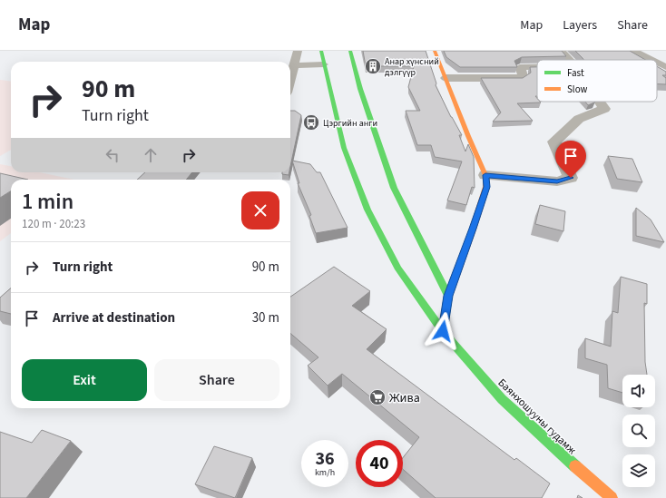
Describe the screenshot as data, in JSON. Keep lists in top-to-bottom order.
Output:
{
  "streets": {
    "street": ["Баянхошууны гудамж"]
  },
  "places": {
    "building": ["Анар хүнсний дэлгүүр"],
    "bus stop": ["Цэргийн анги"],
    "supermarket": ["Жива"]
  },
  "legend": ["Fast", "Slow"],
  "page": {
    "header": "Map",
    "nav": ["Map", "Layers", "Share"],
    "turn": ["90 m", "Turn right"],
    "heading": ["1 min", "120 m · 20:23"],
    "list": [
      {
        "name": "Turn right",
        "value": "90 m"
      },
      {
        "name": "Arrive at destination",
        "value": "30 m"
      }
    ],
    "buttons": ["Exit", "Share"],
    "speed": "36 km/h",
    "limit": "40"
  }
}
